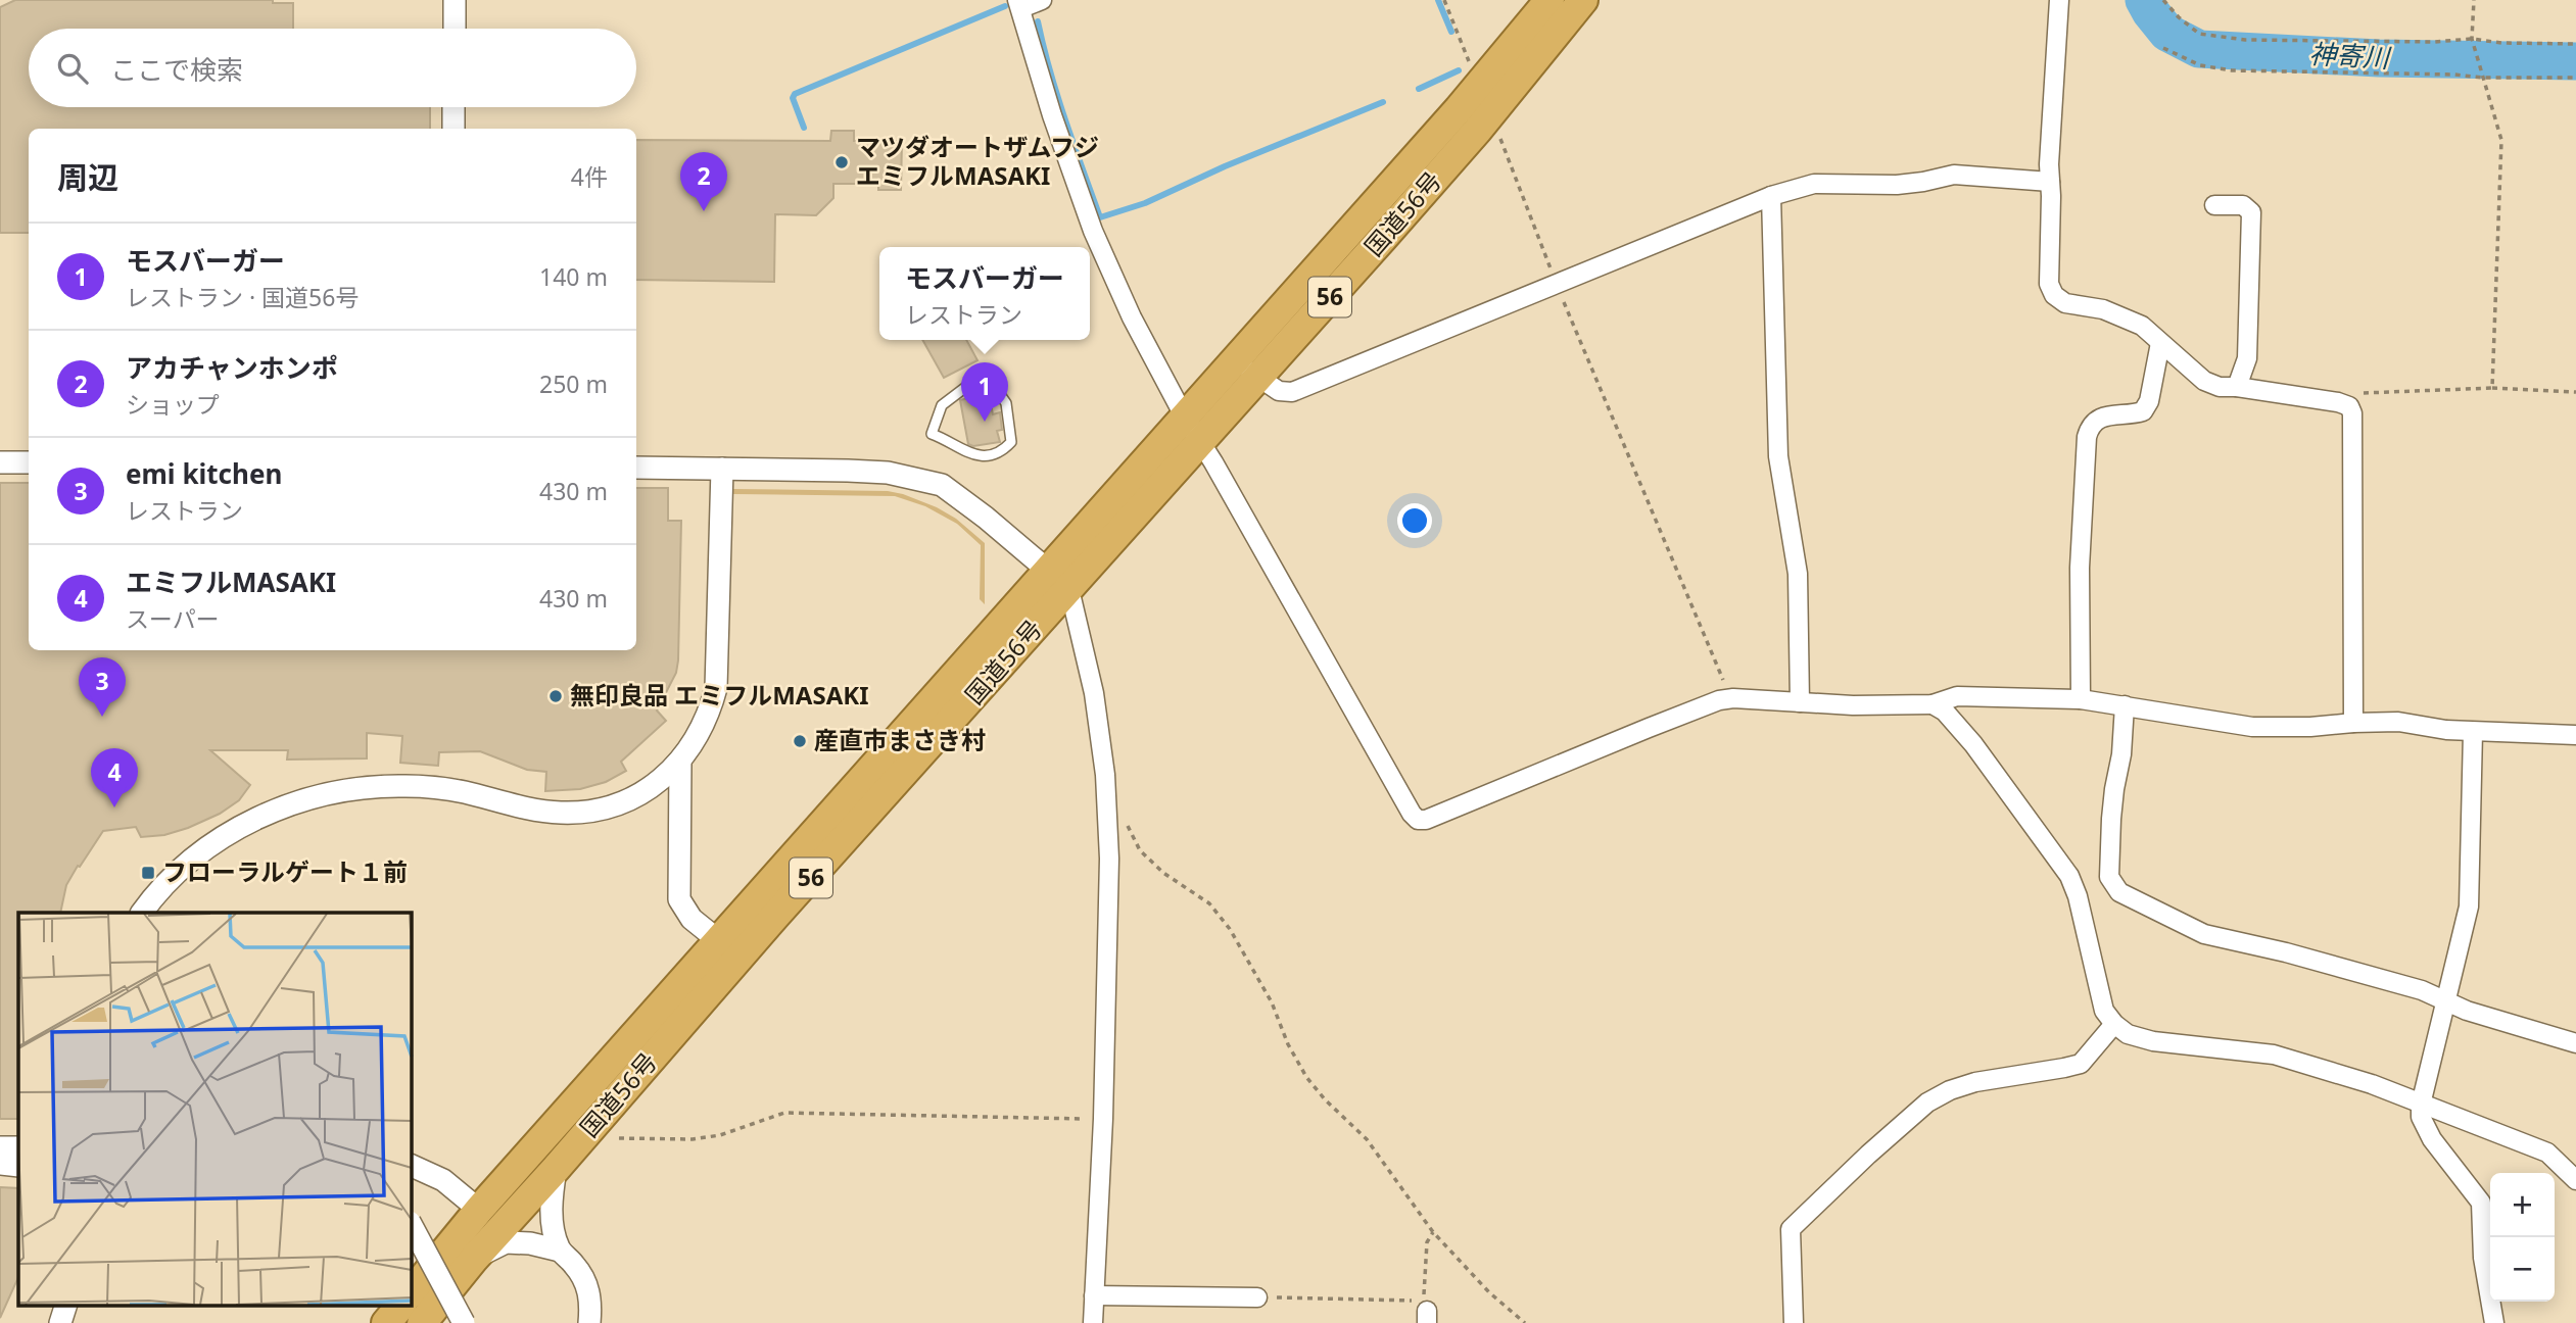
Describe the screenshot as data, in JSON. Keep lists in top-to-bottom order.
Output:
{
  "streets": {
    "highway": ["国道56号", "56"]
  },
  "water": ["神寄川"],
  "places": {
    "other": ["マツダオートザムフジ エミフルMASAKI", "無印良品 エミフルMASAKI", "産直市まさき村"],
    "transit": ["フローラルゲート１前"]
  },
  "page": {
    "search": "ここで検索",
    "heading": ["周辺", "4件"],
    "pins": [
      "2",
      "1",
      "3",
      "4"
    ],
    "list": [
      {
        "mark": "1",
        "name": "モスバーガー",
        "note": "レストラン · 国道56号",
        "value": "140 m"
      },
      {
        "mark": "2",
        "name": "アカチャンホンポ",
        "note": "ショップ",
        "value": "250 m"
      },
      {
        "mark": "3",
        "name": "emi kitchen",
        "note": "レストラン",
        "value": "430 m"
      },
      {
        "mark": "4",
        "name": "エミフルMASAKI",
        "note": "スーパー",
        "value": "430 m"
      }
    ],
    "popup": ["モスバーガー", "レストラン"],
    "map_buttons": ["+", "−"]
  }
}
